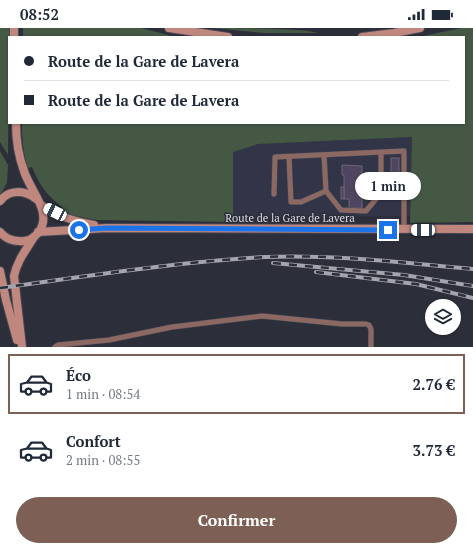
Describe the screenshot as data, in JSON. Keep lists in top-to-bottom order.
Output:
{
  "streets": {
    "street": ["Route de la Gare de Lavera"]
  },
  "page": {
    "status": "08:52",
    "banner": ["Route de la Gare de Lavera", "Route de la Gare de Lavera"],
    "bubble": "1 min",
    "list": [
      {
        "name": "Éco",
        "note": "1 min · 08:54",
        "value": "2.76 €"
      },
      {
        "name": "Confort",
        "note": "2 min · 08:55",
        "value": "3.73 €"
      }
    ],
    "buttons": "Confirmer"
  }
}
